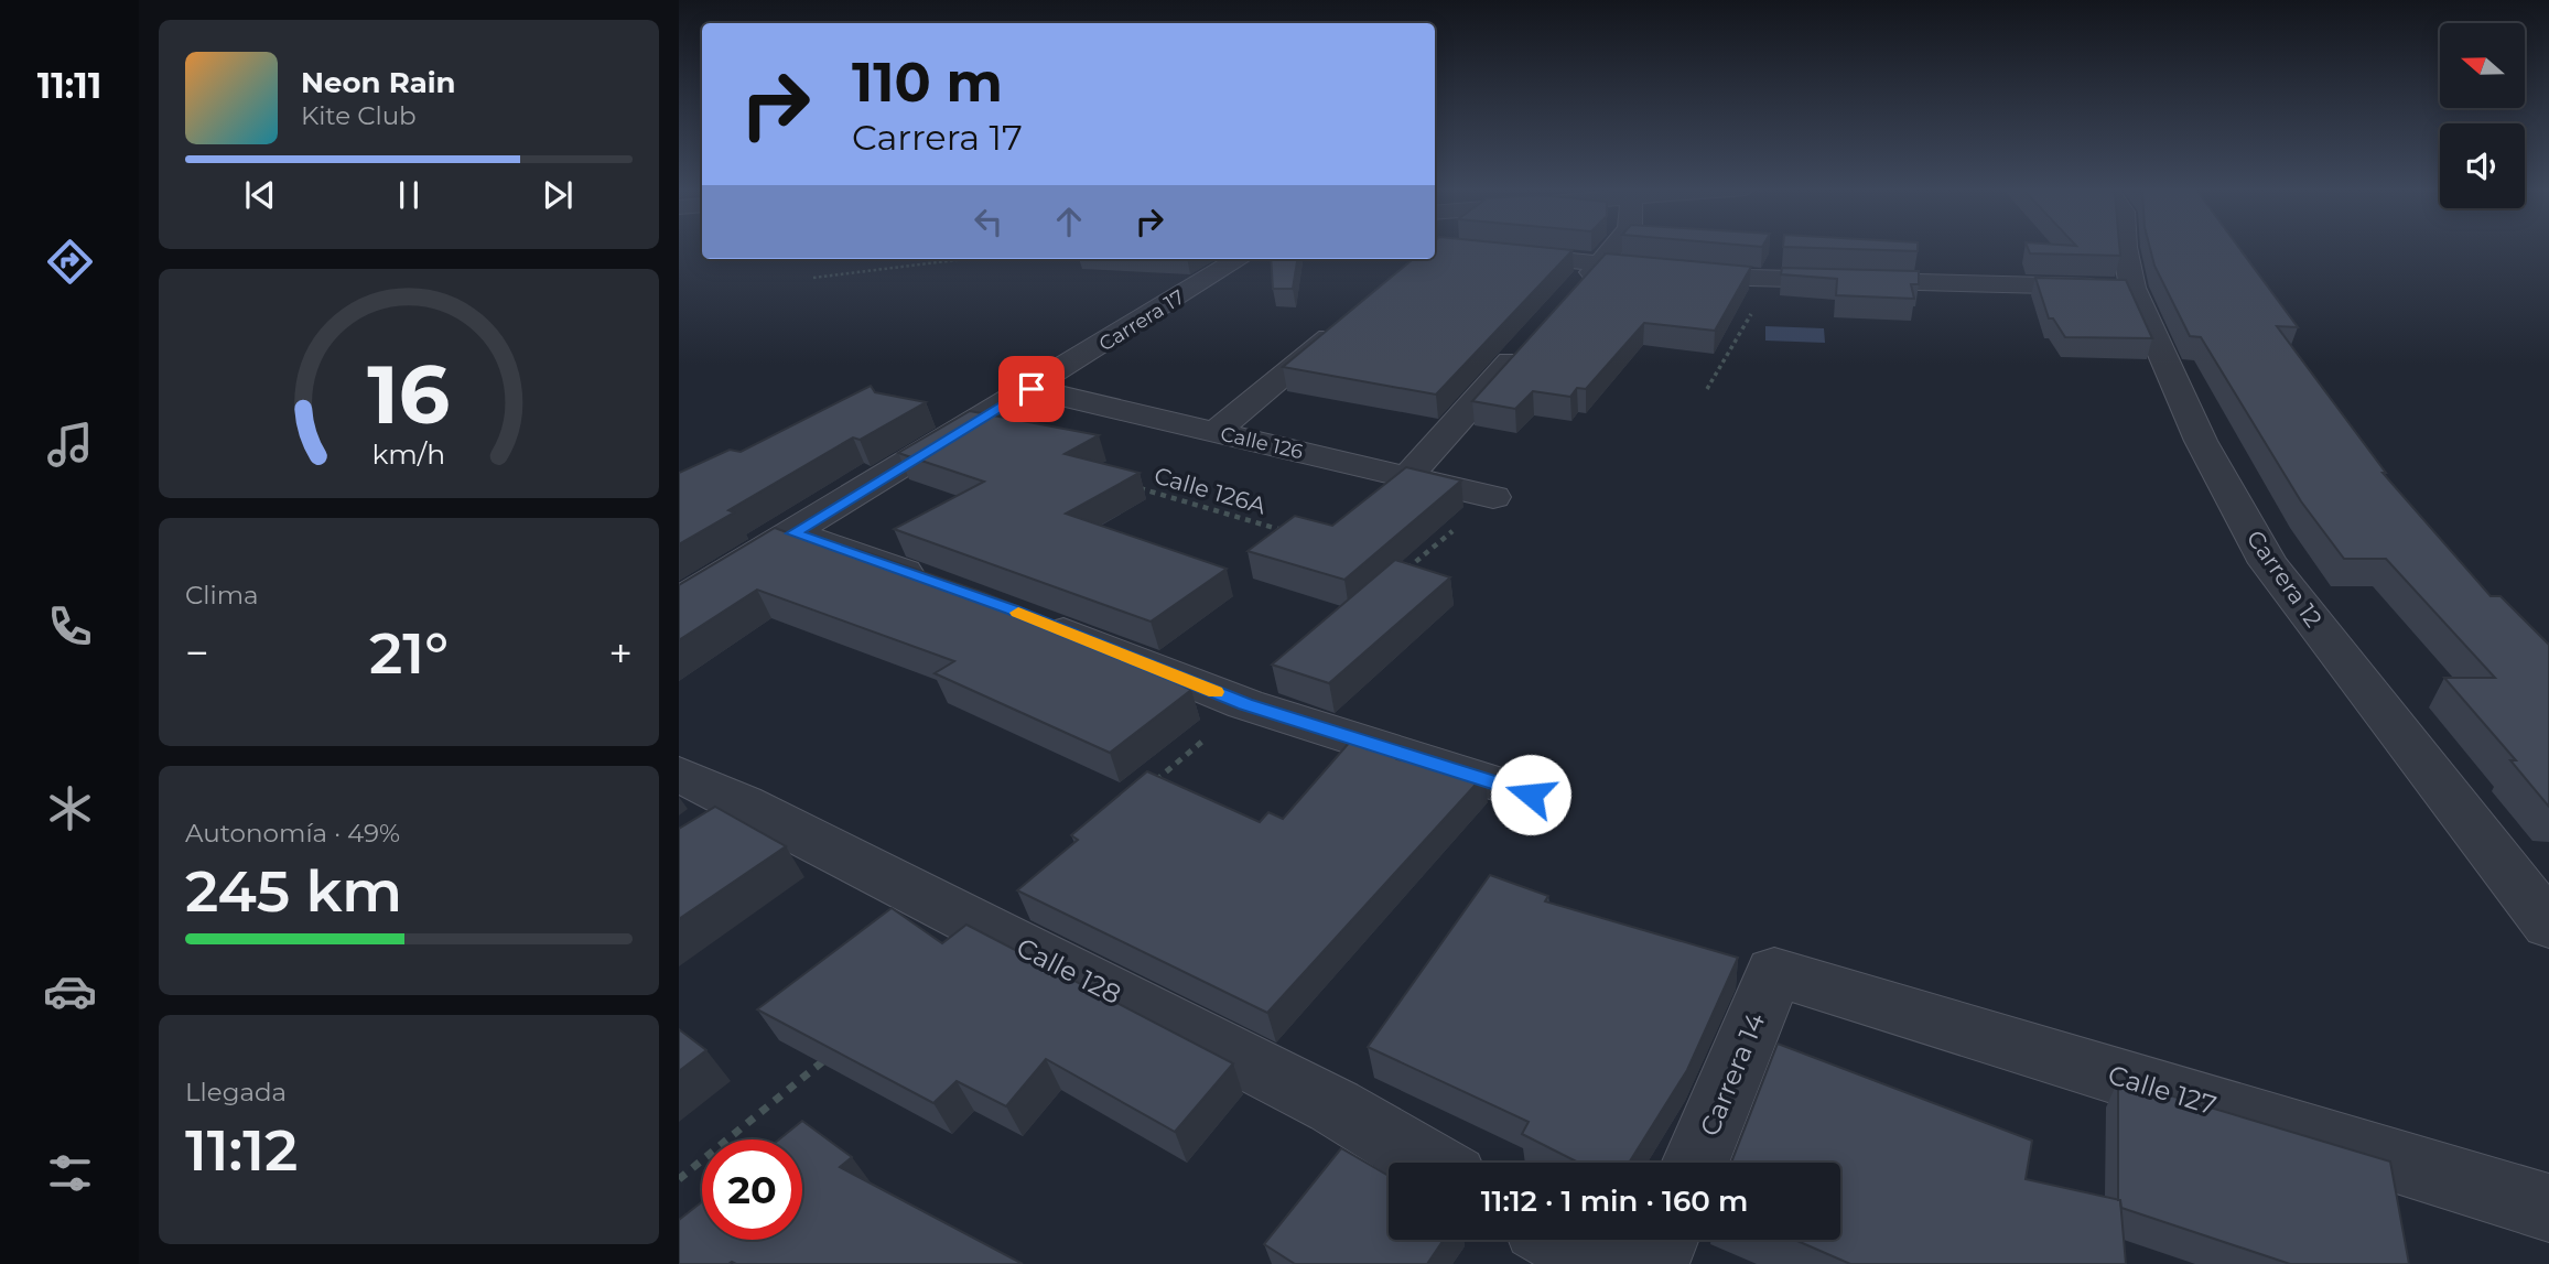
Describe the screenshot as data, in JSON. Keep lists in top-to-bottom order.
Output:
{
  "streets": {
    "street": [
      "Carrera 17",
      "Calle 126",
      "Carrera 12",
      "Calle 128",
      "Carrera 14",
      "Calle 127"
    ],
    "path": ["Calle 126A"]
  },
  "crossings": [
    ["Carrera 17", "Calle 126"],
    ["Carrera 14", "Calle 127"]
  ],
  "north": "left",
  "page": {
    "tabs": "11:11",
    "turn": ["110 m", "Carrera 17"],
    "song": ["Neon Rain", "Kite Club"],
    "tile": [
      "Clima",
      ["Autonomía · 49%", "245 km"],
      ["Llegada", "11:12"]
    ],
    "heat": ["−", "21°", "+"],
    "limit": "20",
    "trip": "11:12 · 1 min · 160 m",
    "gauge": ["16", "km/h"]
  }
}
